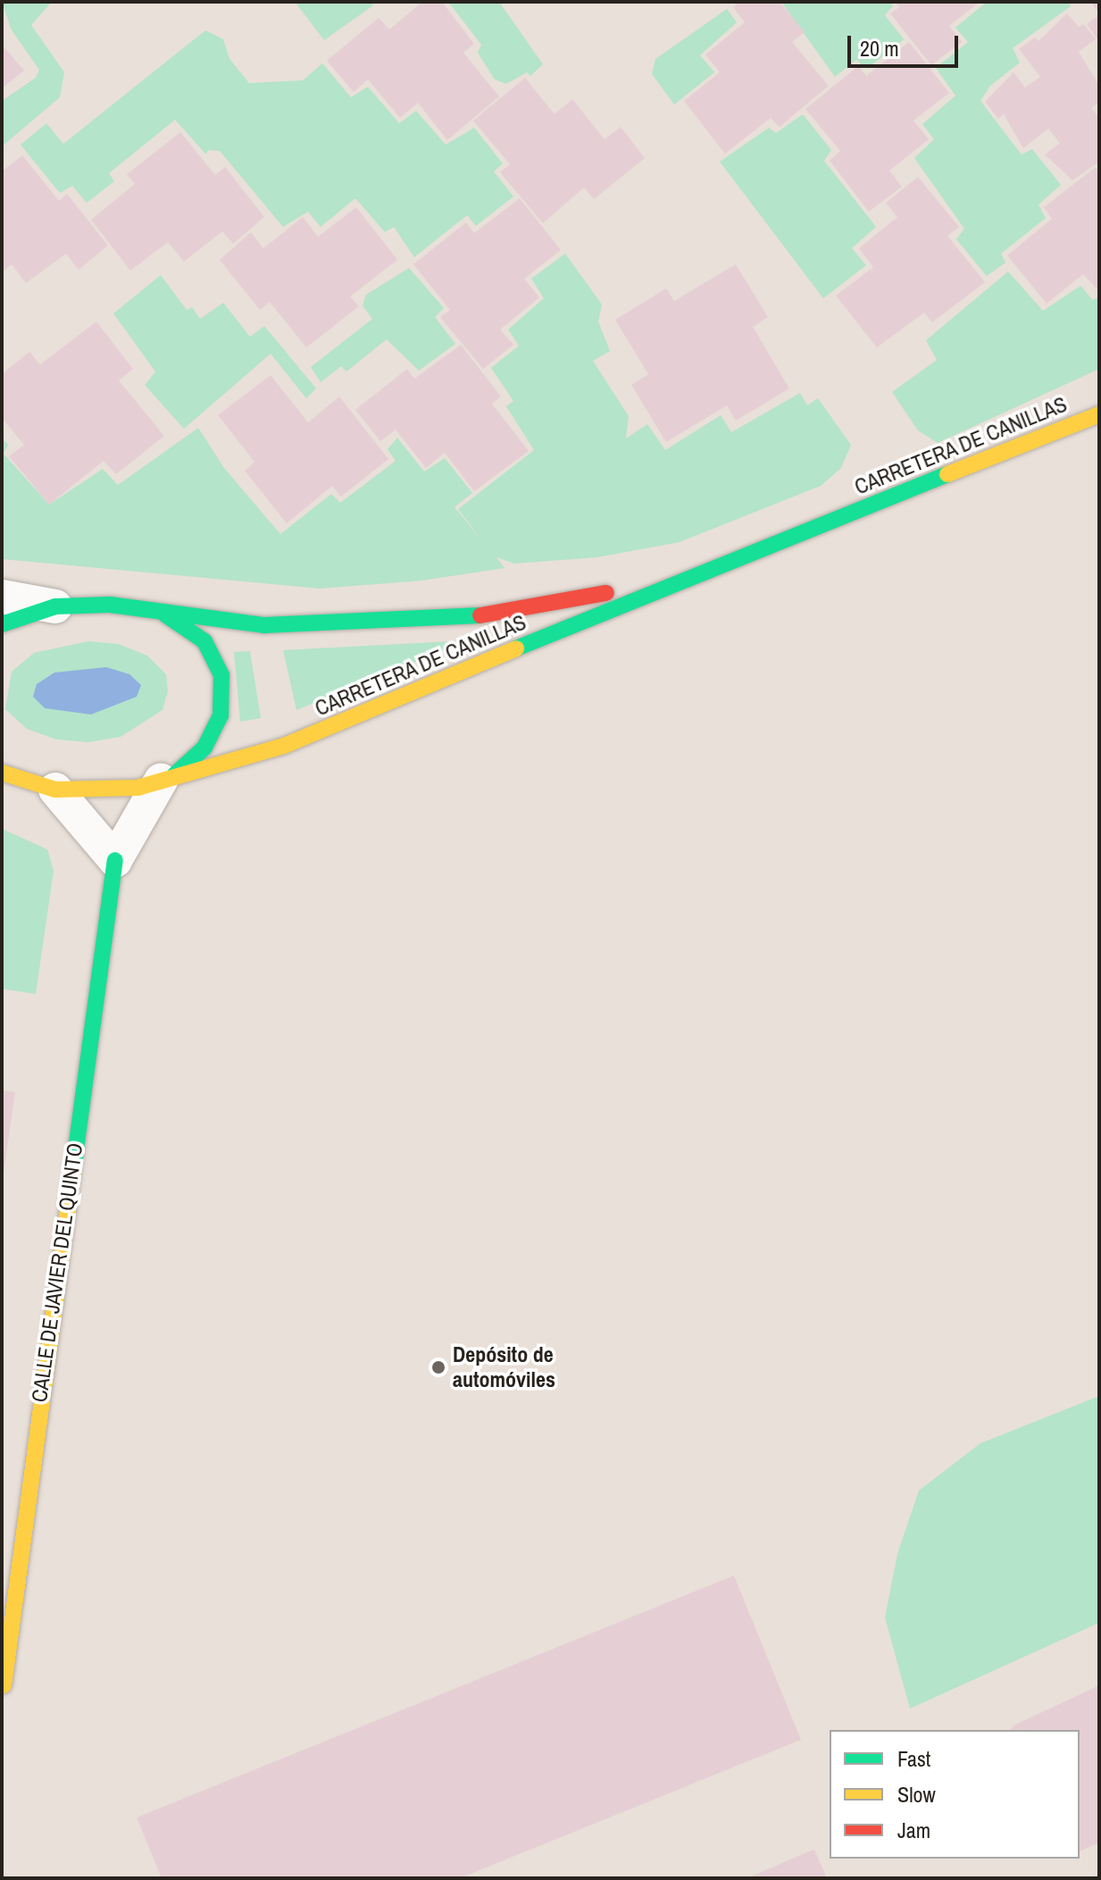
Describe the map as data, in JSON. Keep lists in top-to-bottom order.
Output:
{
  "streets": {
    "street": ["CARRETERA DE CANILLAS", "CALLE DE JAVIER DEL QUINTO"]
  },
  "crossings": [
    ["CARRETERA DE CANILLAS", "CALLE DE JAVIER DEL QUINTO"]
  ],
  "places": ["Depósito de automóviles"],
  "legend": ["Fast", "Slow", "Jam"],
  "scale_bar": "20 m"
}
